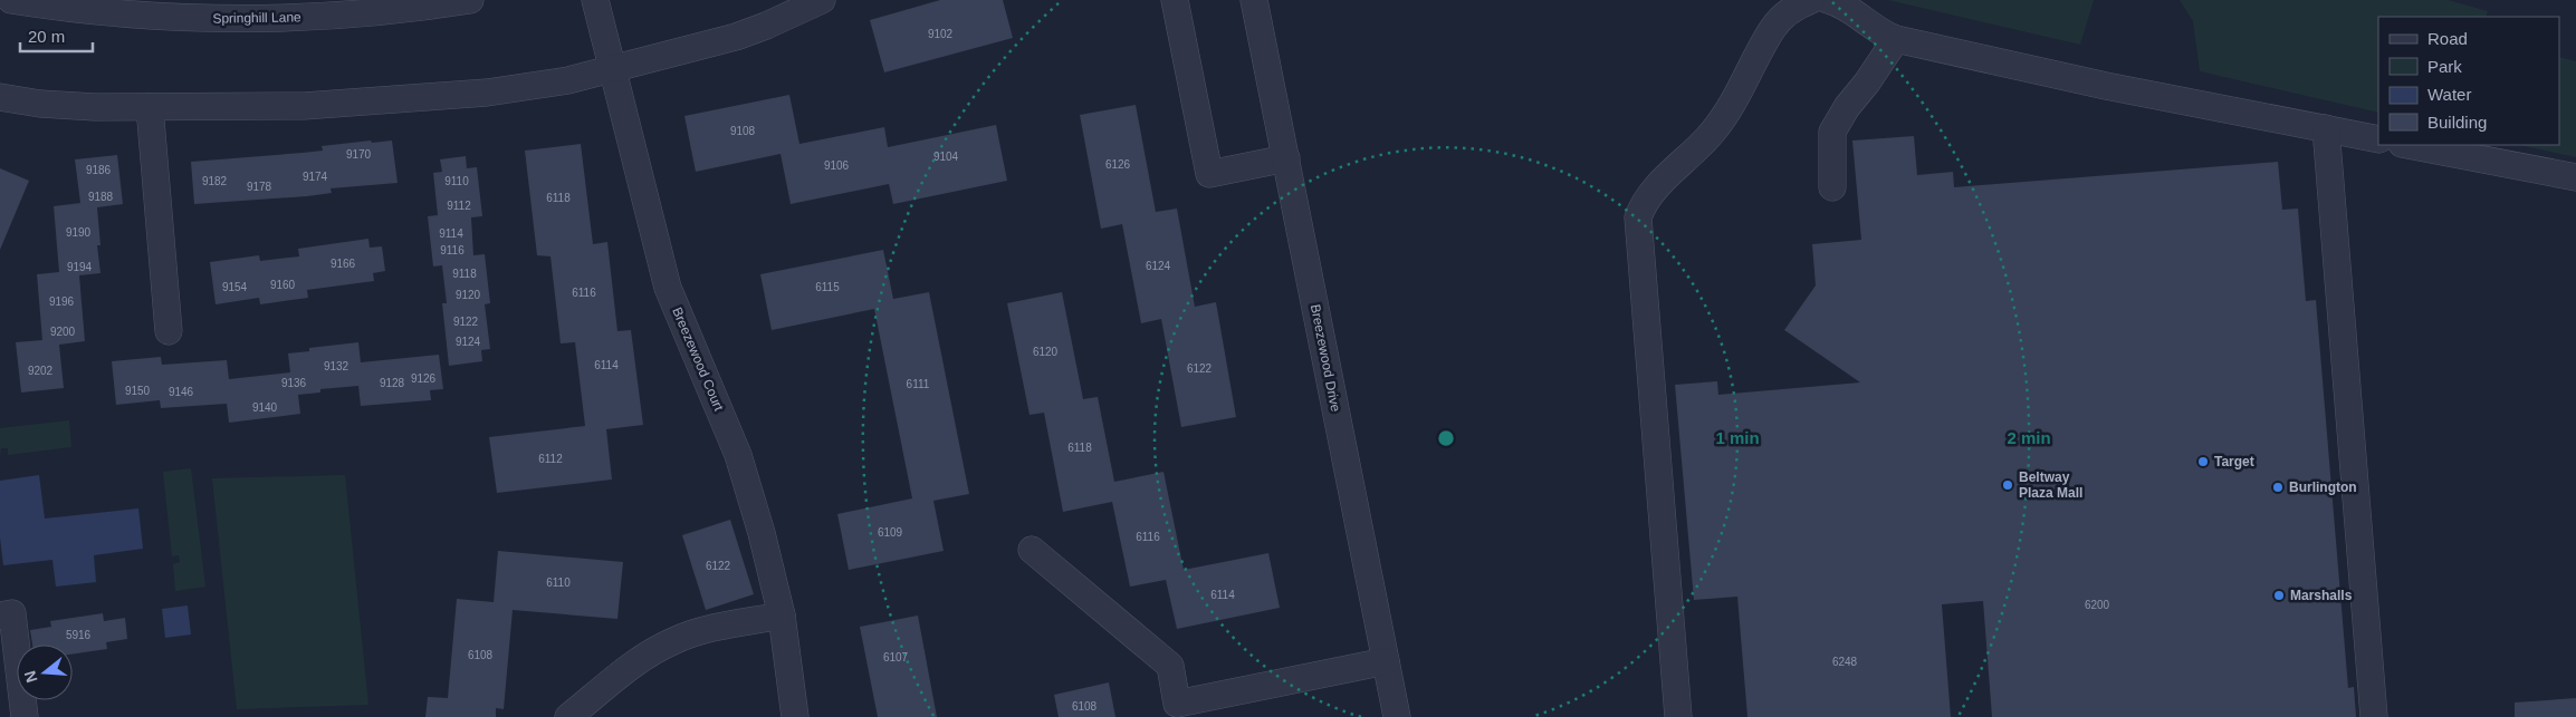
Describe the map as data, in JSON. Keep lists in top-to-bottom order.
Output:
{
  "streets": {
    "street": ["Springhill Lane", "Breezewood Drive", "Breezewood Court"]
  },
  "places": [
    "Target",
    "Beltway Plaza Mall",
    "Burlington",
    "Marshalls"
  ],
  "house_numbers": [
    "9102",
    "9108",
    "9170",
    "9104",
    "6126",
    "9106",
    "9186",
    "9174",
    "9182",
    "9110",
    "9178",
    "9188",
    "6118",
    "9112",
    "9190",
    "9114",
    "9116",
    "9166",
    "6124",
    "9194",
    "9118",
    "9160",
    "9154",
    "6115",
    "6116",
    "9120",
    "9196",
    "9122",
    "9200",
    "9124",
    "6120",
    "6114",
    "9132",
    "6122",
    "9202",
    "9126",
    "9136",
    "9128",
    "6111",
    "9150",
    "9146",
    "9140",
    "6118",
    "6112",
    "6109",
    "6116",
    "6122",
    "6110",
    "6114",
    "6200",
    "5916",
    "6108",
    "6107",
    "6248",
    "6108"
  ],
  "legend": [
    "Road",
    "Park",
    "Water",
    "Building"
  ],
  "scale_bar": "20 m",
  "north": "left",
  "rings": ["1 min", "2 min"]
}
